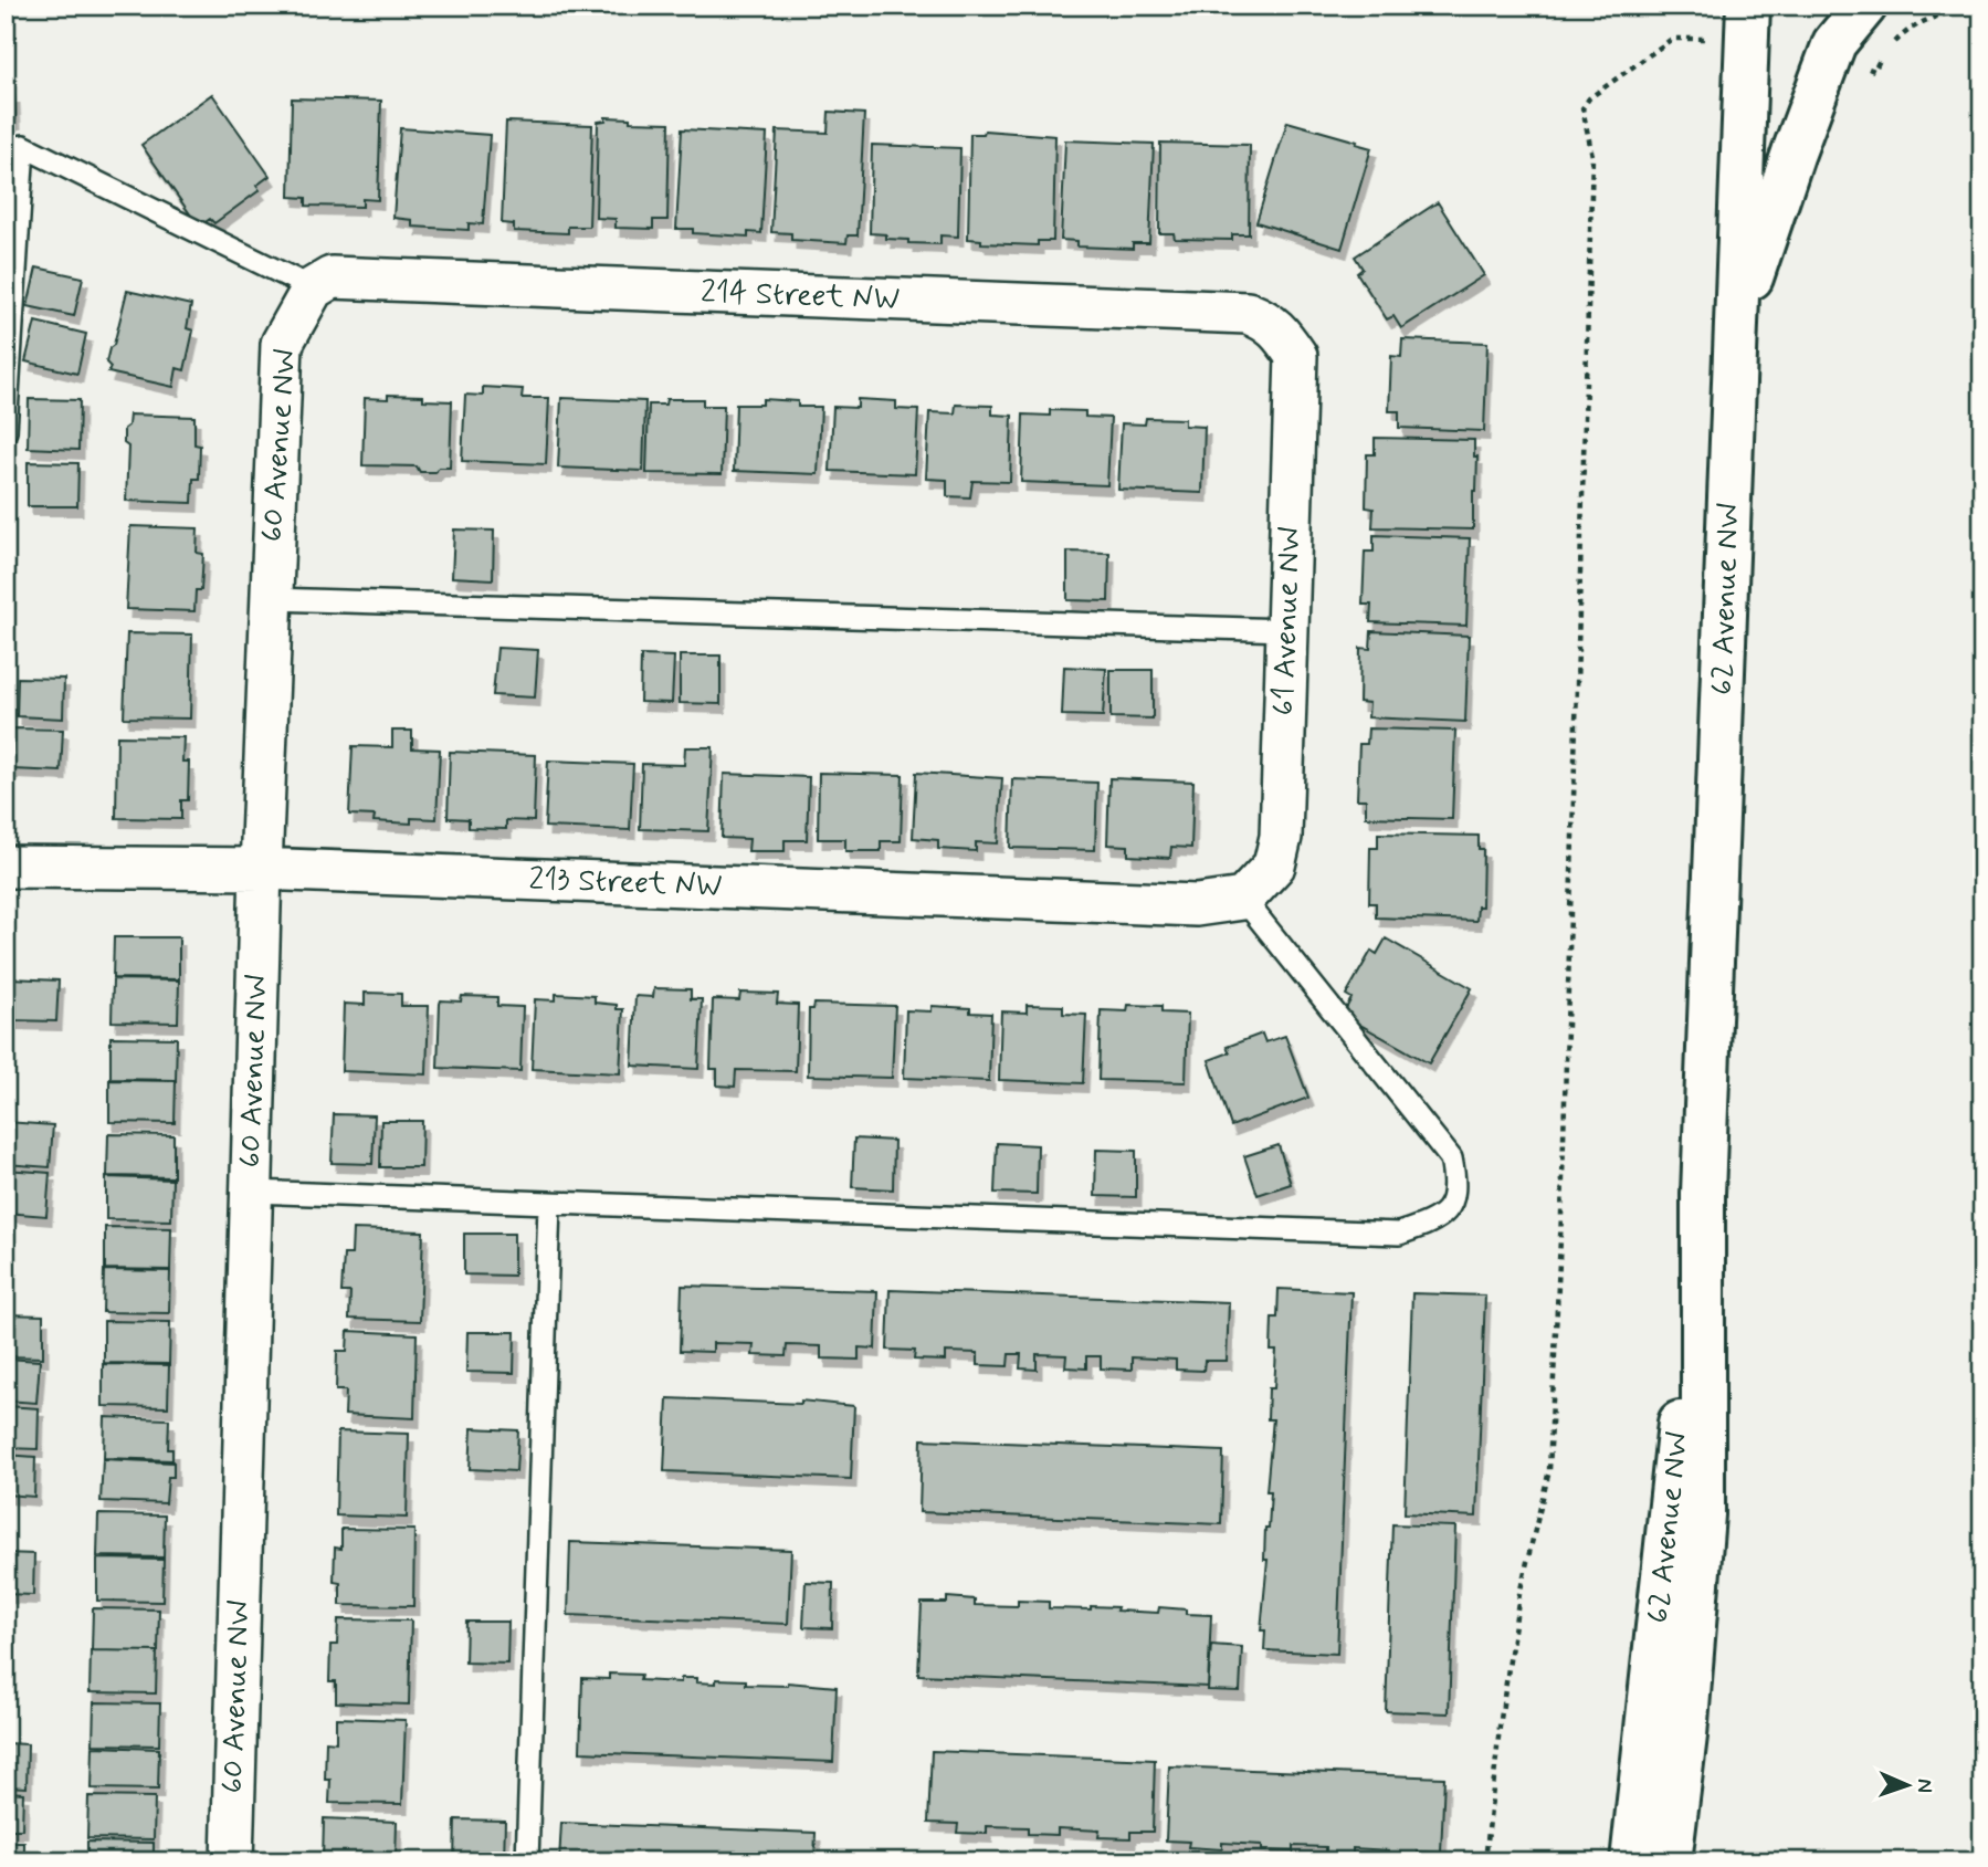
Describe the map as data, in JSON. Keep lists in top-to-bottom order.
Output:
{
  "streets": {
    "main road": ["62 Avenue NW"],
    "street": [
      "214 Street NW",
      "60 Avenue NW",
      "61 Avenue NW",
      "213 Street NW"
    ]
  },
  "crossings": [
    ["214 Street NW", "60 Avenue NW"],
    ["214 Street NW", "61 Avenue NW"],
    ["60 Avenue NW", "213 Street NW"],
    ["61 Avenue NW", "213 Street NW"]
  ],
  "north": "right"
}
